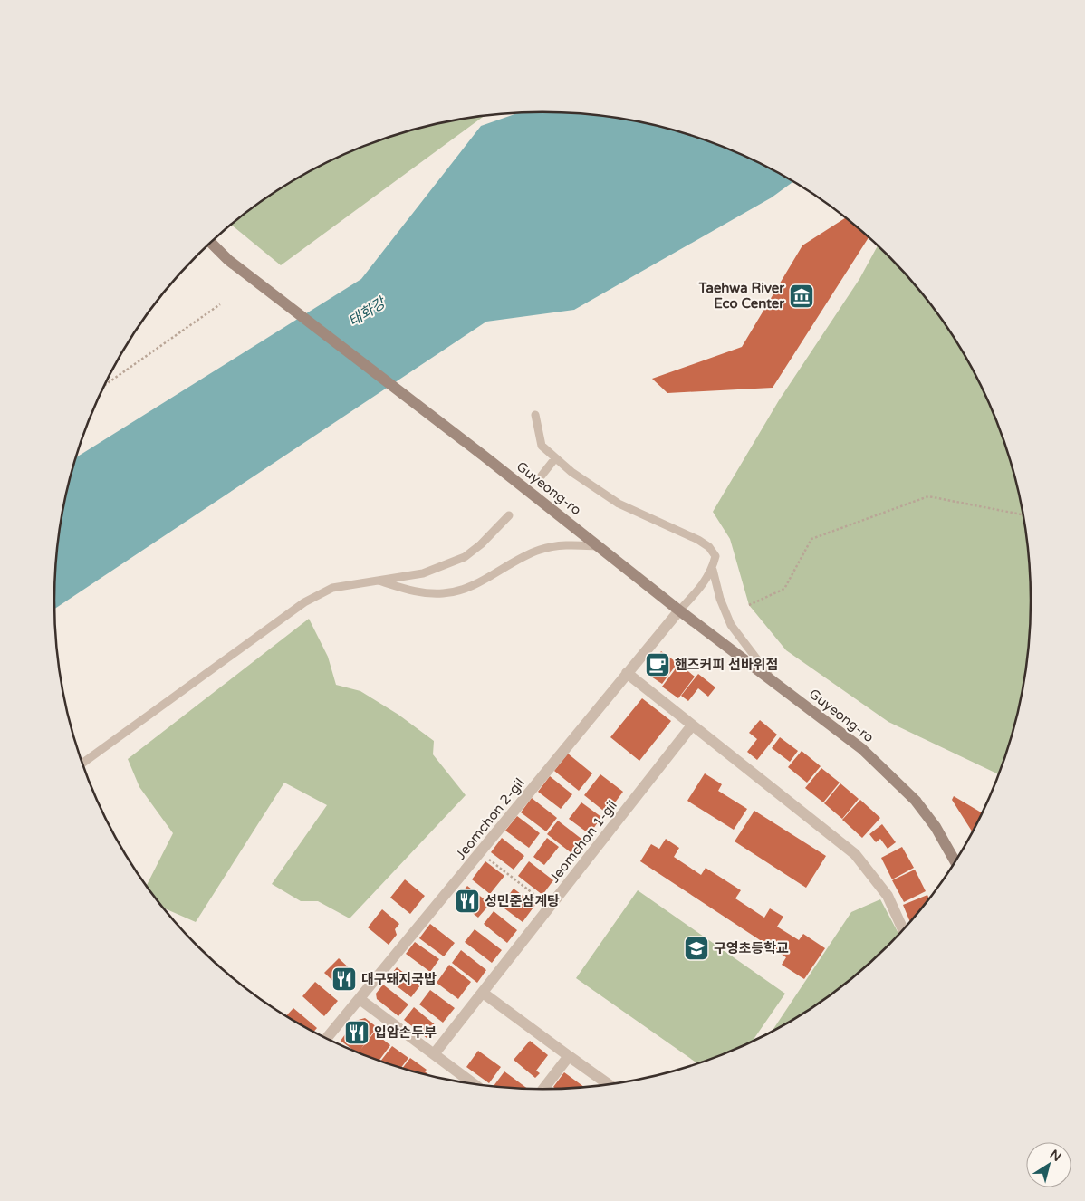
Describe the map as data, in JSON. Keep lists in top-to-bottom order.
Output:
{
  "streets": {
    "main road": ["Guyeong-ro"],
    "street": ["Jeomchon 2-gil", "Jeomchon 1-gil"]
  },
  "crossings": [
    ["Guyeong-ro", "Jeomchon 2-gil"]
  ],
  "water": ["태화강"],
  "places": {
    "museum": ["Taehwa River Eco Center"],
    "cafe": ["핸즈커피 선바위점"],
    "restaurant": ["성민준삼계탕", "대구돼지국밥", "입암손두부"],
    "school or university": ["구영초등학교"]
  },
  "north": "top right"
}
